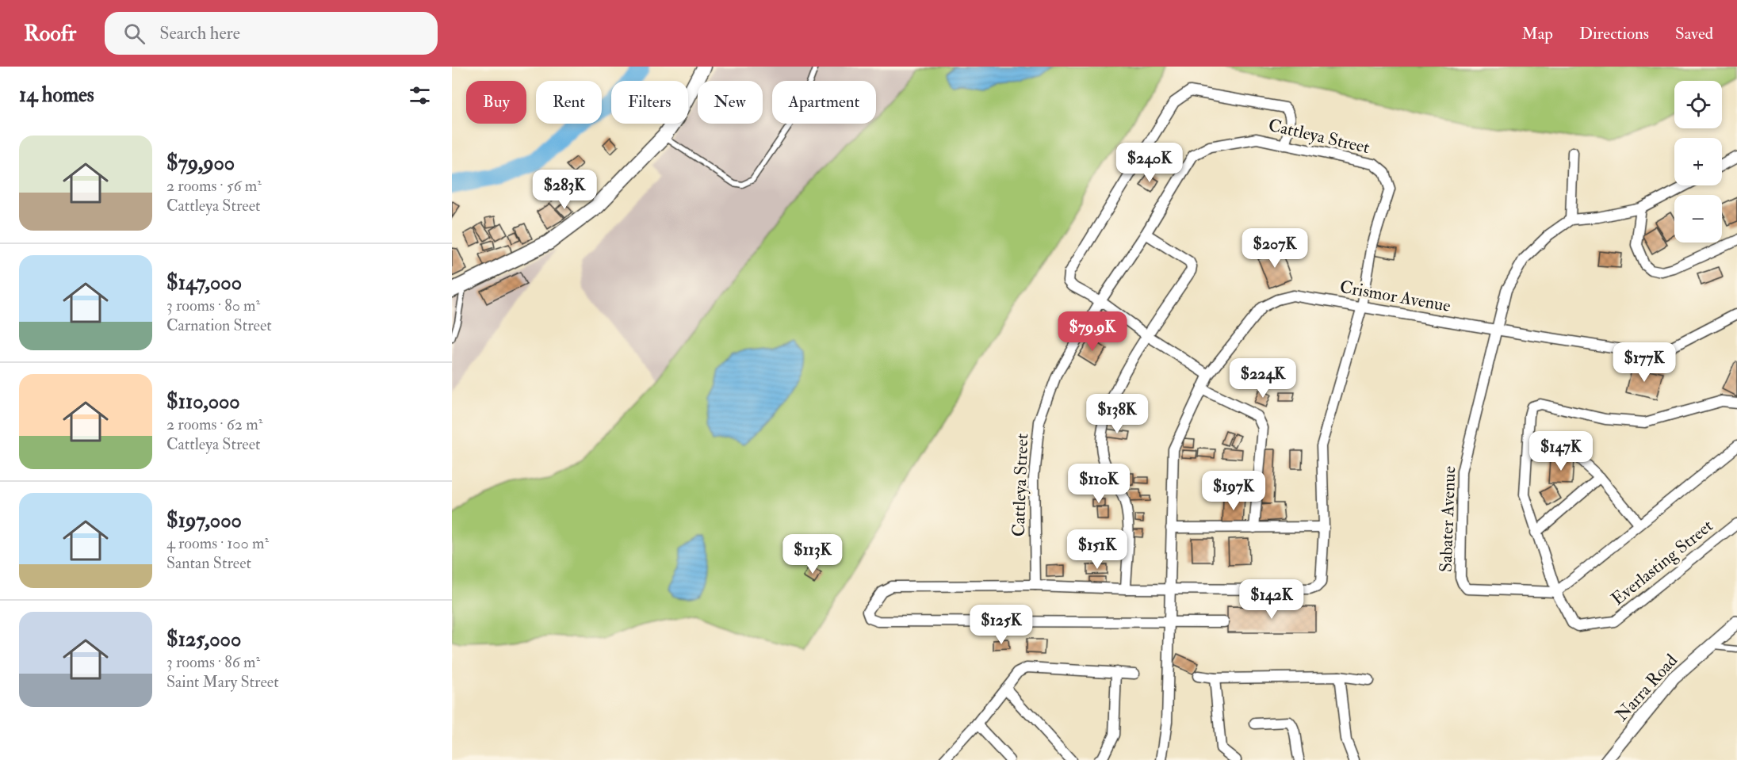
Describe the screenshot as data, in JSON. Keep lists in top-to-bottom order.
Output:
{
  "streets": {
    "street": [
      "Cattleya Street",
      "Crismor Avenue",
      "Sabater Avenue",
      "Everlasting Street",
      "Narra Road"
    ]
  },
  "crossings": [
    ["Cattleya Street", "Crismor Avenue"],
    ["Crismor Avenue", "Sabater Avenue"],
    ["Sabater Avenue", "Everlasting Street"]
  ],
  "page": {
    "header": "Roofr",
    "search": "Search here",
    "nav": ["Map", "Directions", "Saved"],
    "heading": "14 homes",
    "map_buttons": ["+", "−"],
    "chip": [
      "Buy",
      "Rent",
      "Filters",
      "New",
      "Apartment"
    ],
    "list": [
      {
        "name": "$79,900",
        "note": "2 rooms · 56 m² · Cattleya Street"
      },
      {
        "name": "$147,000",
        "note": "3 rooms · 80 m² · Carnation Street"
      },
      {
        "name": "$110,000",
        "note": "2 rooms · 62 m² · Cattleya Street"
      },
      {
        "name": "$197,000",
        "note": "4 rooms · 100 m² · Santan Street"
      },
      {
        "name": "$125,000",
        "note": "3 rooms · 86 m² · Saint Mary Street"
      }
    ],
    "price": [
      "$240K",
      "$283K",
      "$207K",
      "$79.9K",
      "$177K",
      "$224K",
      "$138K",
      "$147K",
      "$110K",
      "$197K",
      "$151K",
      "$113K",
      "$142K",
      "$125K"
    ]
  }
}
